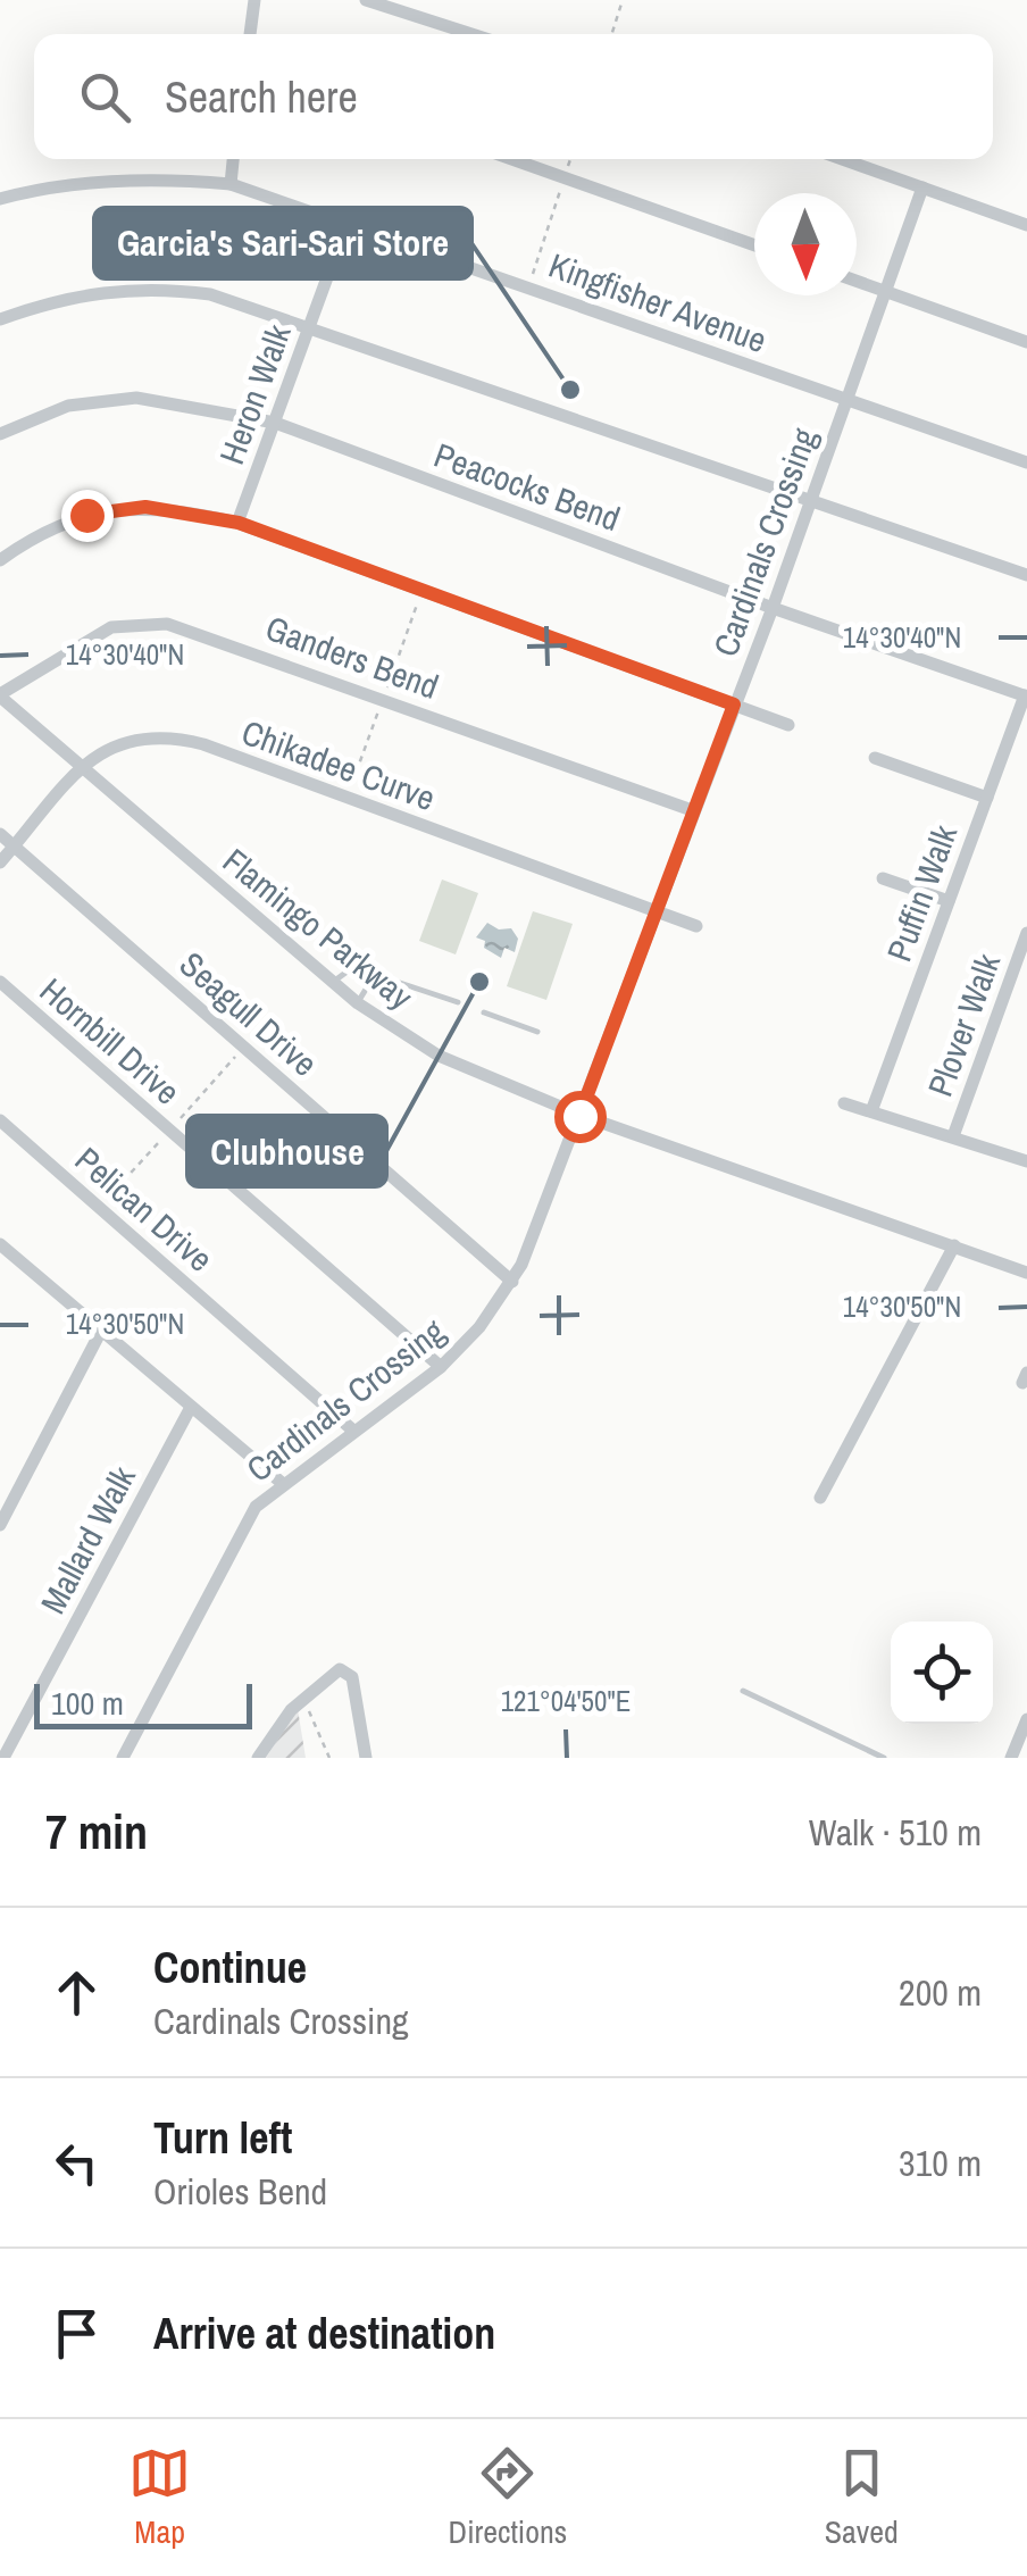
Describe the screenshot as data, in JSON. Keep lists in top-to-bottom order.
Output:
{
  "streets": {
    "street": [
      "Kingfisher Avenue",
      "Heron Walk",
      "Peacocks Bend",
      "Cardinals Crossing",
      "Ganders Bend",
      "Chikadee Curve",
      "Puffin Walk",
      "Flamingo Parkway",
      "Seagull Drive",
      "Plover Walk",
      "Hornbill Drive",
      "Pelican Drive",
      "Mallard Walk"
    ]
  },
  "crossings": [
    ["Kingfisher Avenue", "Heron Walk"],
    ["Kingfisher Avenue", "Cardinals Crossing"],
    ["Heron Walk", "Peacocks Bend"],
    ["Peacocks Bend", "Cardinals Crossing"],
    ["Peacocks Bend", "Puffin Walk"],
    ["Cardinals Crossing", "Ganders Bend"],
    ["Cardinals Crossing", "Chikadee Curve"],
    ["Cardinals Crossing", "Flamingo Parkway"],
    ["Cardinals Crossing", "Seagull Drive"],
    ["Cardinals Crossing", "Hornbill Drive"],
    ["Cardinals Crossing", "Pelican Drive"],
    ["Ganders Bend", "Flamingo Parkway"],
    ["Chikadee Curve", "Flamingo Parkway"],
    ["Chikadee Curve", "Seagull Drive"]
  ],
  "places": ["Garcia's Sari-Sari Store", "Clubhouse"],
  "scale_bar": "100 m",
  "north": "bottom",
  "page": {
    "search": "Search here",
    "scale": "100 m",
    "heading": ["7 min", "Walk · 510 m"],
    "list": [
      ["Continue", "Cardinals Crossing", "200 m"],
      ["Turn left", "Orioles Bend", "310 m"],
      "Arrive at destination"
    ],
    "nav": ["Map", "Directions", "Saved"]
  },
  "coordinates": ["14°30'40\"N", "14°30'50\"N", "121°04'50\"E"]
}
